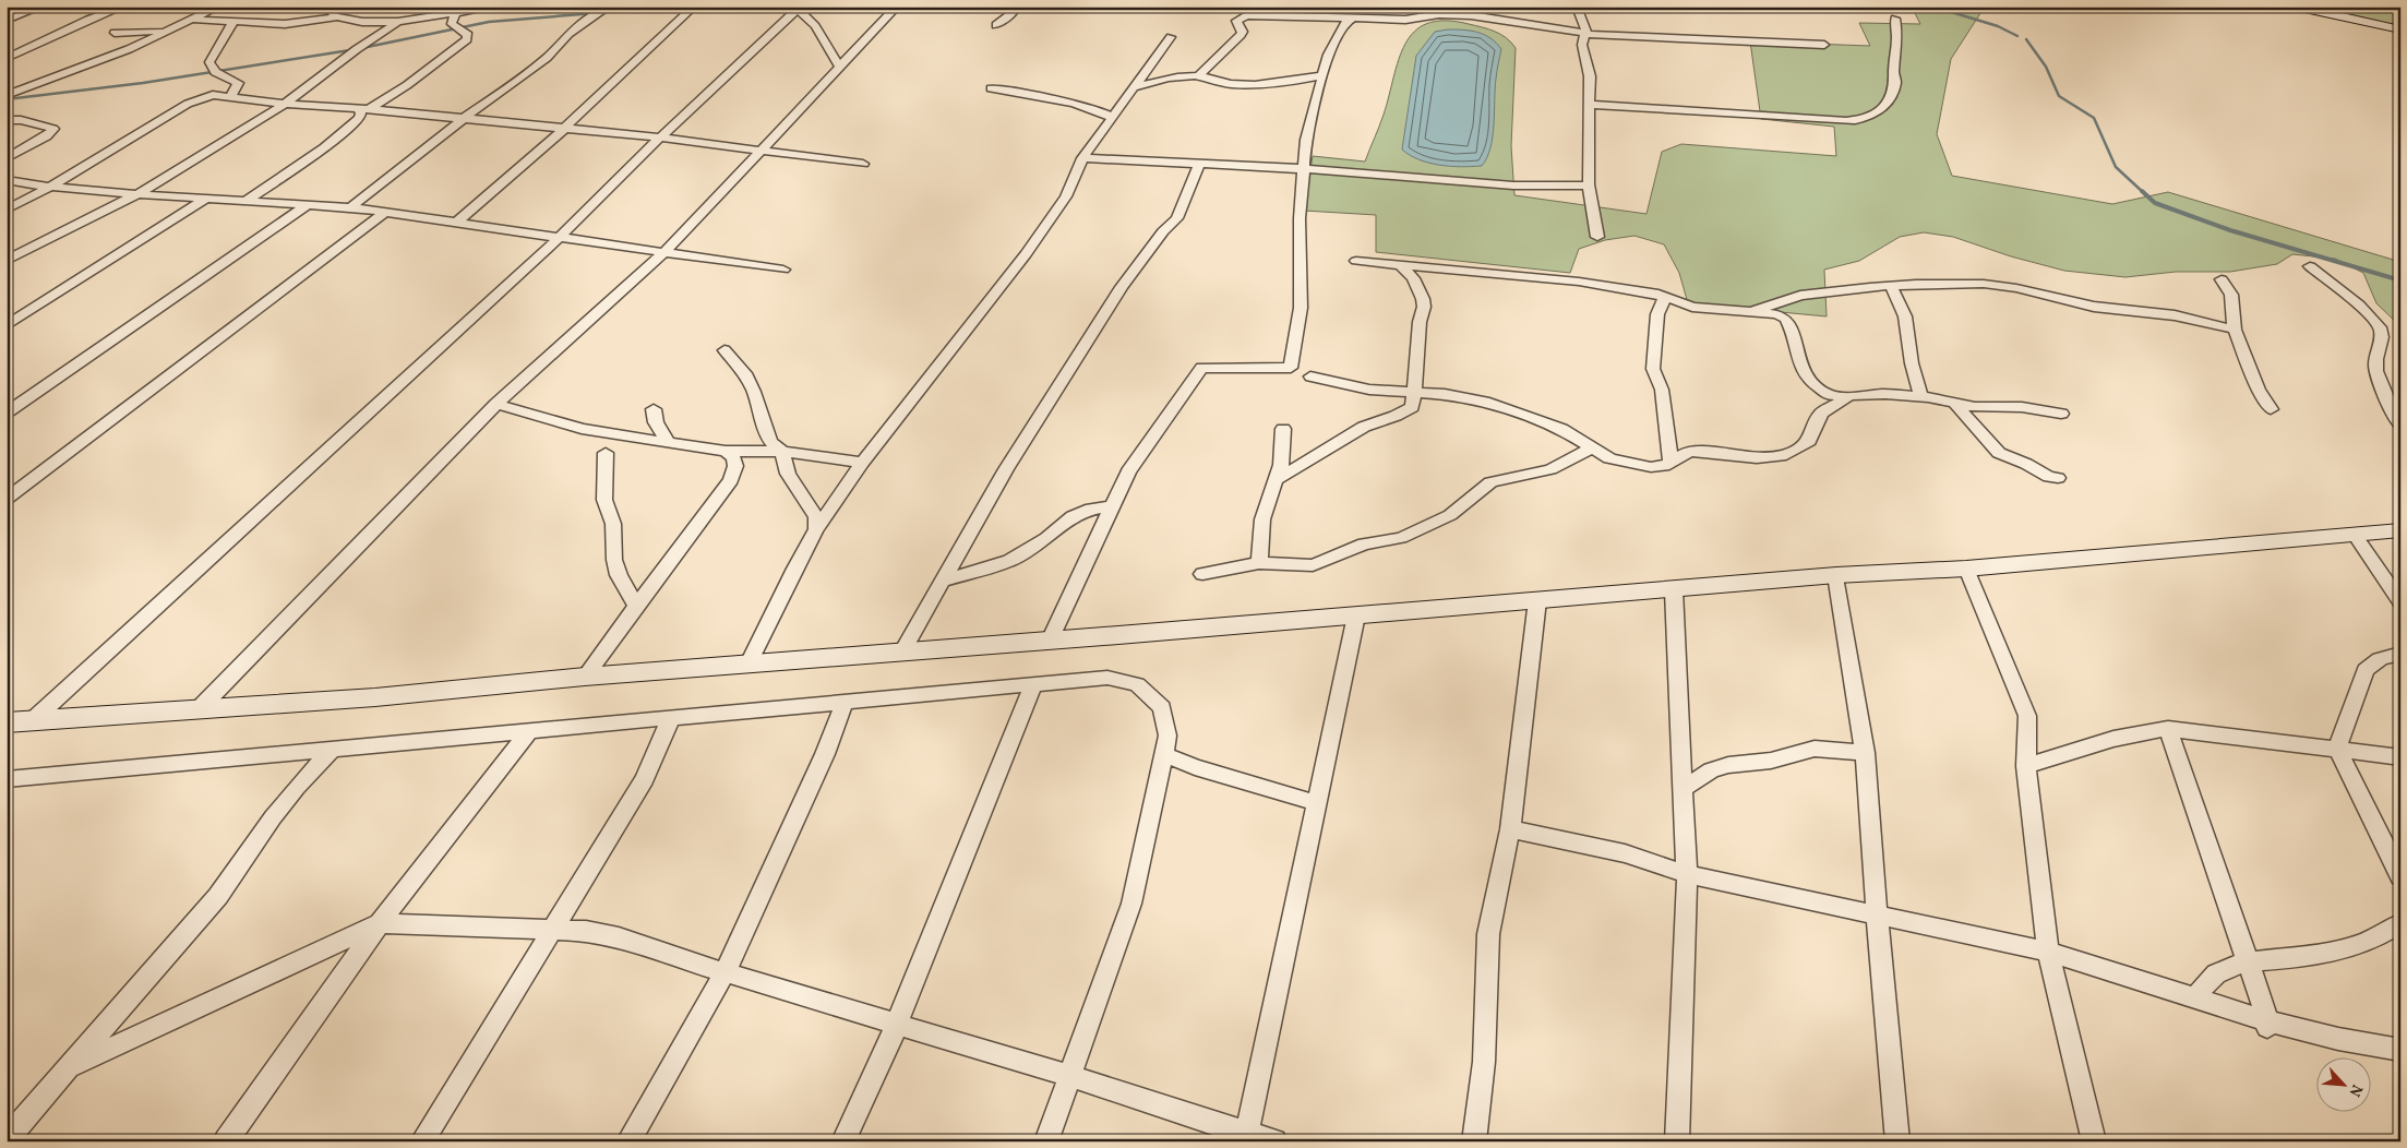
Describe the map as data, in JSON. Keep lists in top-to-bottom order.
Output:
{
  "north": "bottom right"
}
